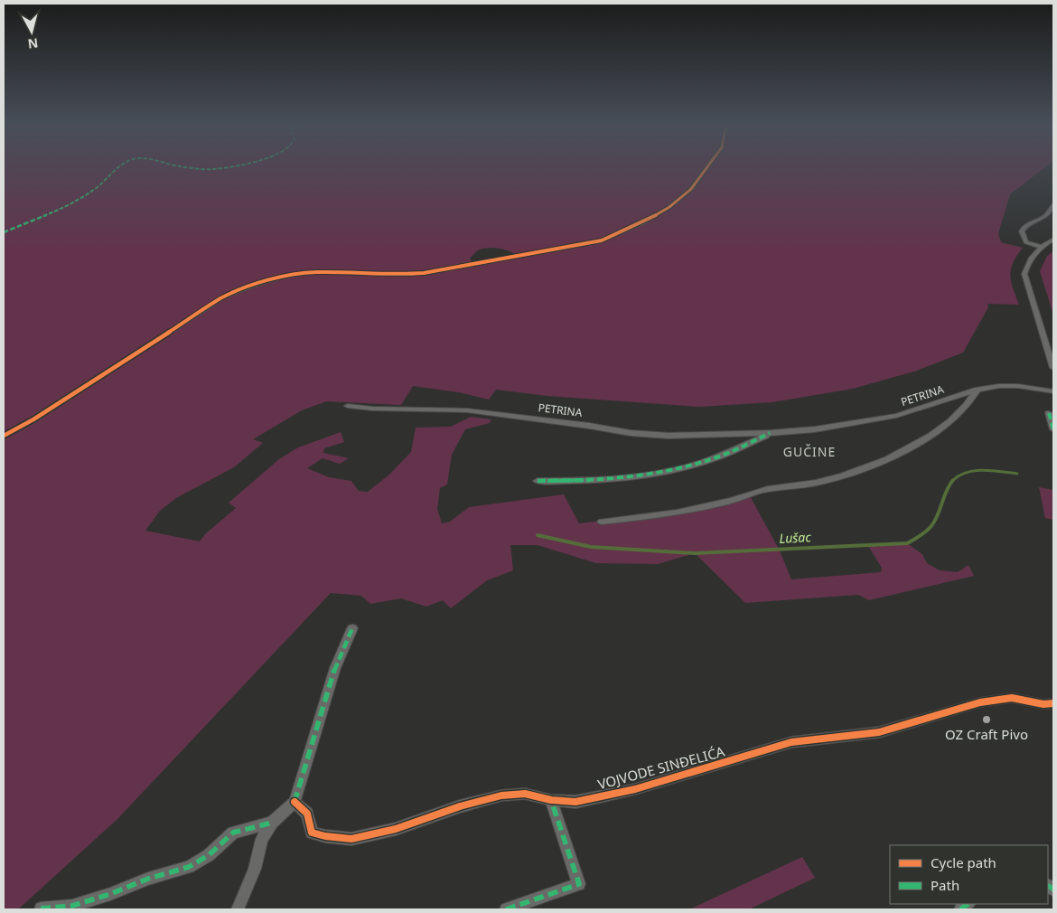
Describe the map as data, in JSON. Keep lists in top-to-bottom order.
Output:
{
  "streets": {
    "street": ["PETRINA", "VOJVODE SINĐELIĆA"]
  },
  "districts": ["GUČINE"],
  "water": ["Lušac"],
  "places": ["OZ Craft Pivo"],
  "legend": ["Cycle path", "Path"],
  "north": "bottom"
}
